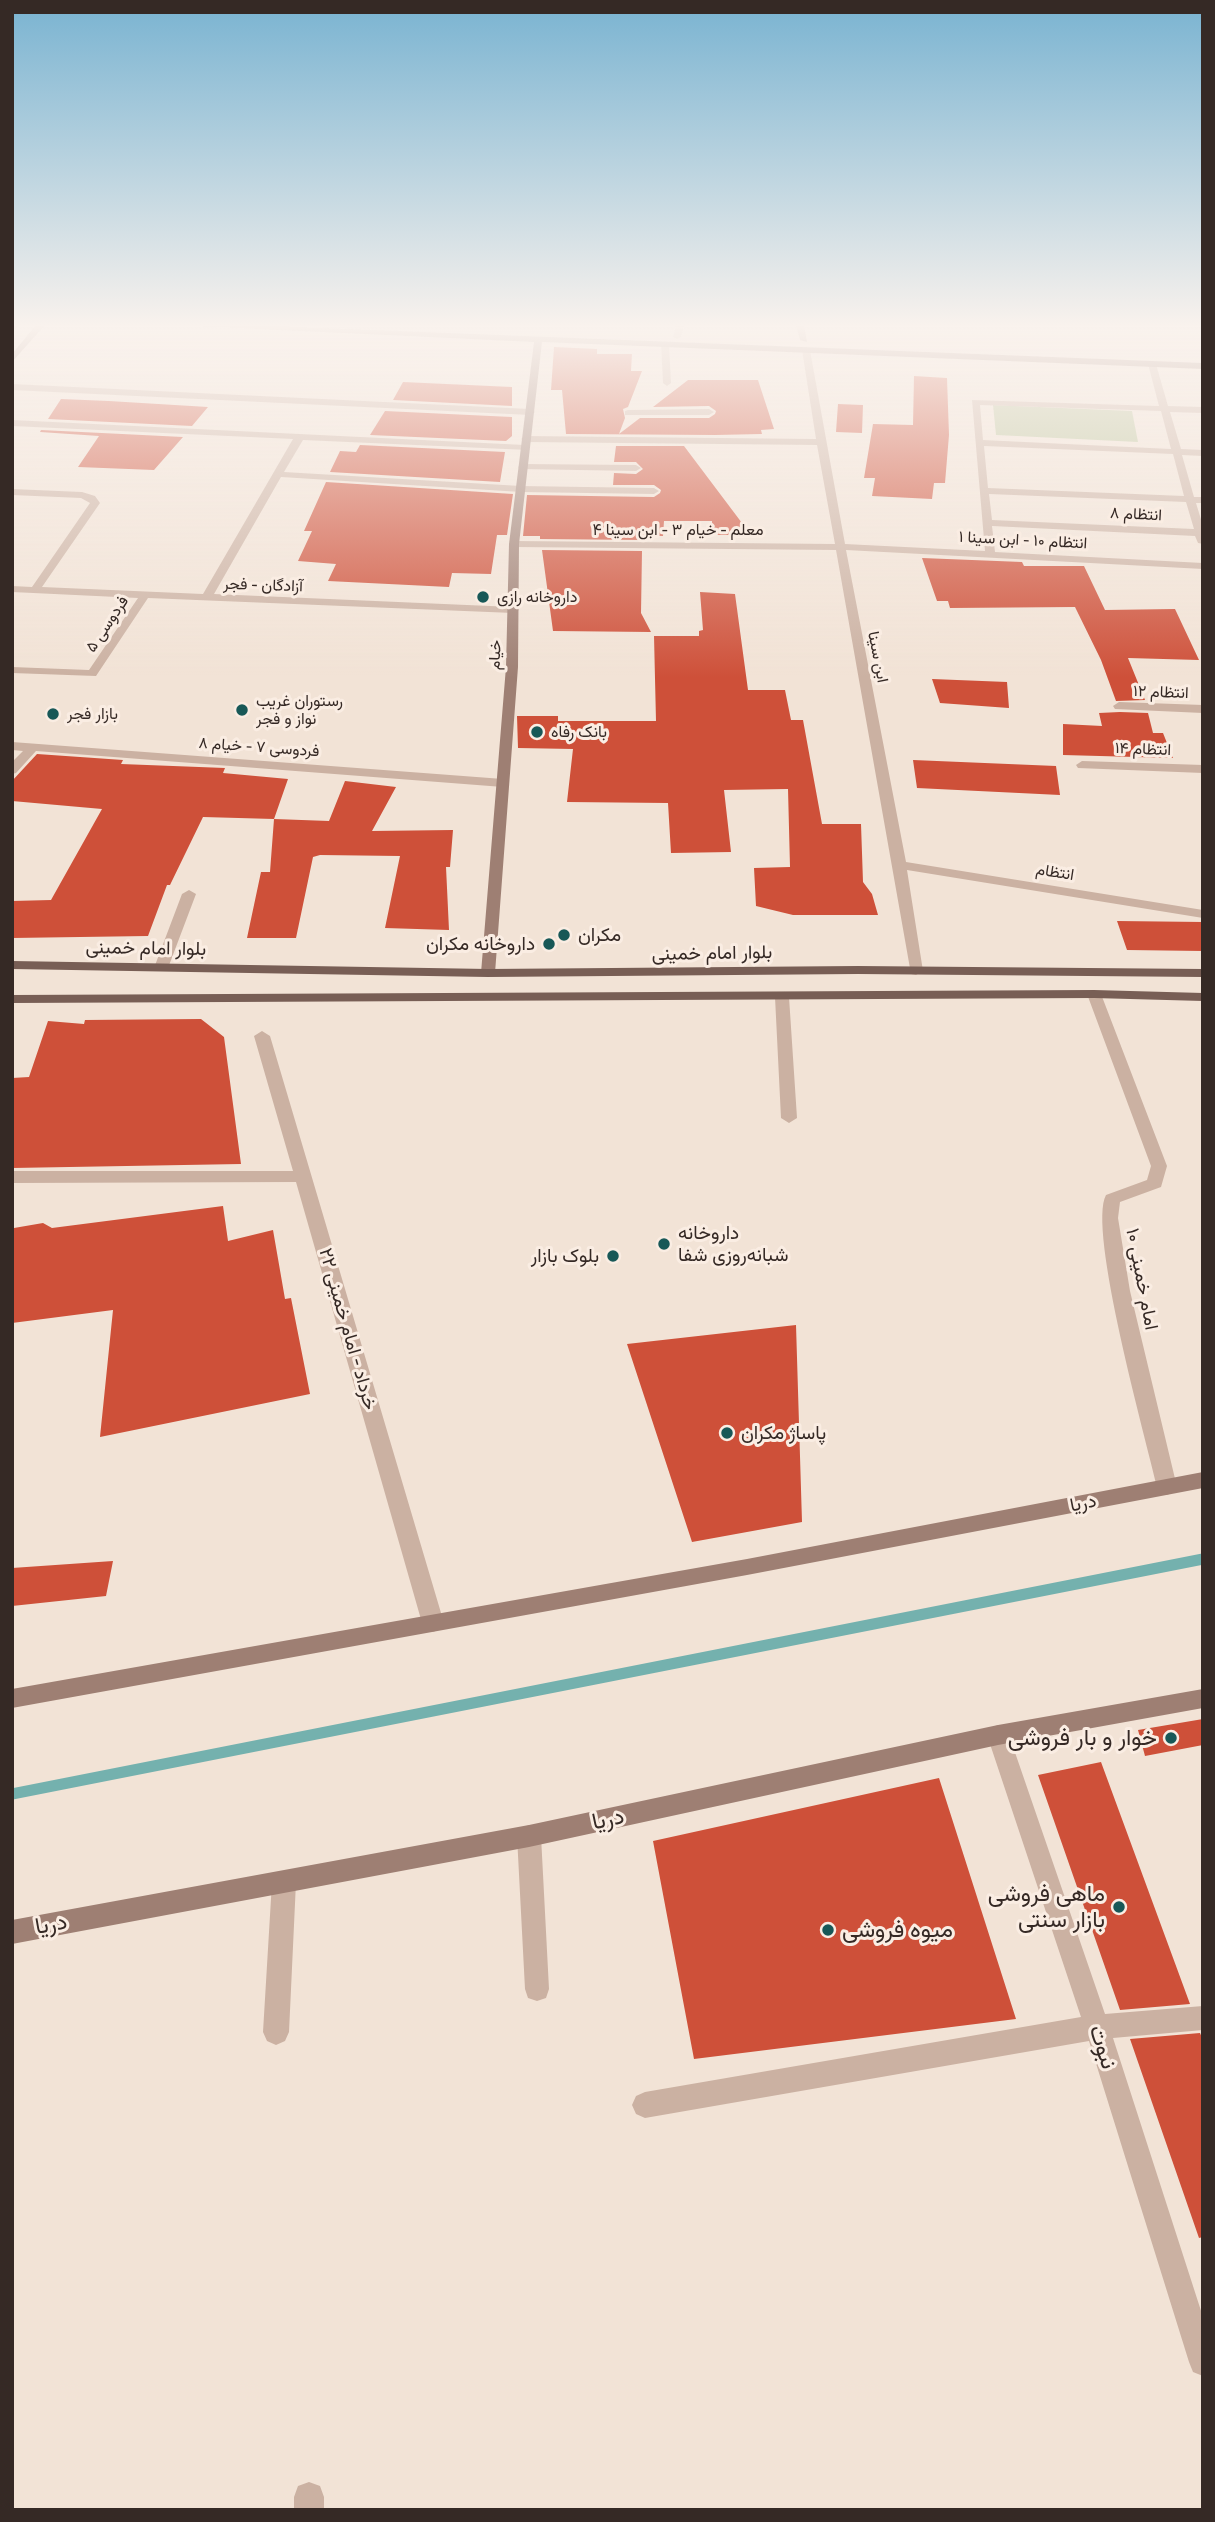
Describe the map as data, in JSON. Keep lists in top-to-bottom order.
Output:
{
  "streets": {
    "main road": ["بلوار امام خمینی"],
    "street": [
      "انتظام ۸",
      "معلم - خیام ۳ - ابن سینا ۴",
      "انتظام ۱۰ - ابن سینا ۱",
      "آزادگان - فجر",
      "فردوسی ۵",
      "خیام",
      "ابن سینا",
      "انتظام ۱۲",
      "فردوسی ۷ - خیام ۸",
      "انتظام ۱۴",
      "انتظام",
      "امام خمینی ۱۰",
      "خرداد - امام خمینی ۲۲",
      "دریا",
      "نبوت"
    ]
  },
  "crossings": [
    ["معلم - خیام ۳ - ابن سینا ۴", "انتظام ۱۰ - ابن سینا ۱"],
    ["معلم - خیام ۳ - ابن سینا ۴", "خیام"],
    ["معلم - خیام ۳ - ابن سینا ۴", "ابن سینا"],
    ["انتظام ۱۰ - ابن سینا ۱", "ابن سینا"],
    ["آزادگان - فجر", "فردوسی ۵"],
    ["آزادگان - فجر", "خیام"],
    ["خیام", "فردوسی ۷ - خیام ۸"],
    ["خیام", "بلوار امام خمینی"],
    ["ابن سینا", "انتظام"],
    ["ابن سینا", "بلوار امام خمینی"],
    ["امام خمینی ۱۰", "دریا"],
    ["خرداد - امام خمینی ۲۲", "دریا"],
    ["دریا", "نبوت"]
  ],
  "places": [
    "داروخانه رازی",
    "رستوران غریب نواز و فجر",
    "بازار فجر",
    "بانک رفاه",
    "مکران",
    "داروخانه مکران",
    "داروخانه شبانه‌روزی شفا",
    "بلوک بازار",
    "پاساژ مکران",
    "خوار و بار فروشی",
    "ماهی فروشی بازار سنتی",
    "میوه فروشی"
  ]
}
